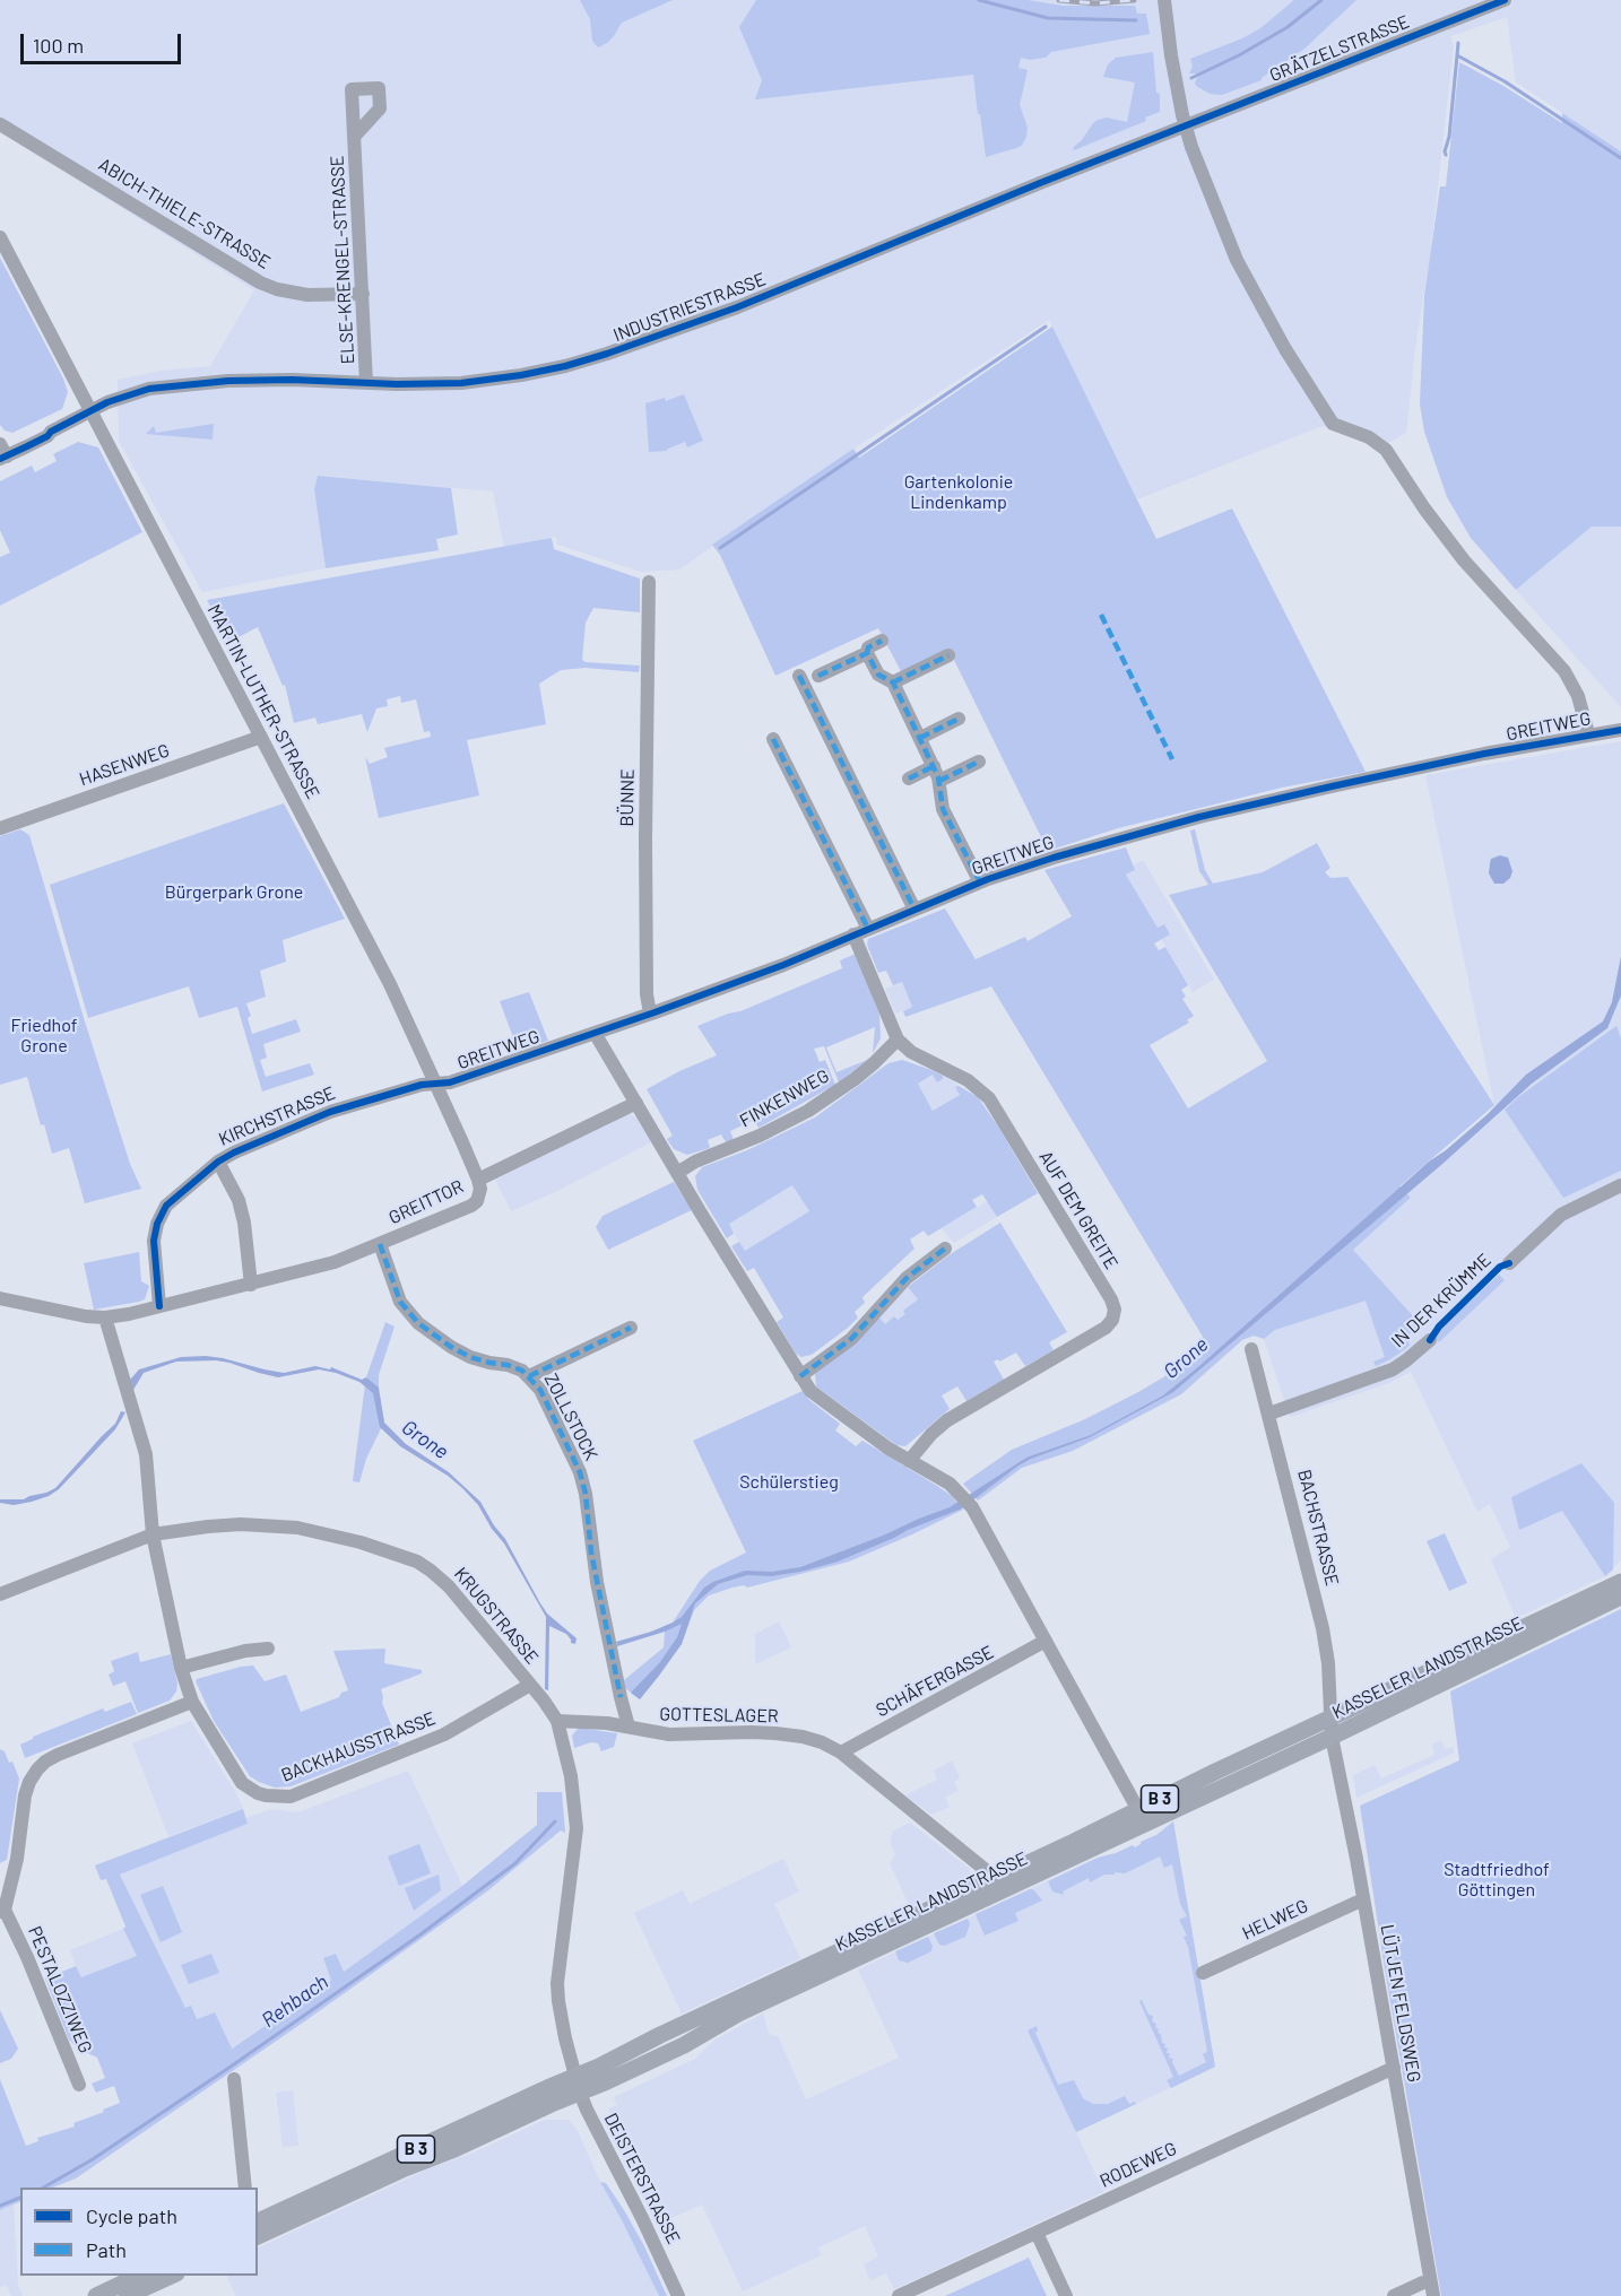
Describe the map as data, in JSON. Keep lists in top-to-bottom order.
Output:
{
  "streets": {
    "main road": ["KASSELER LANDSTRASSE", "B 3"],
    "street": [
      "GRÄTZELSTRASSE",
      "ABICH-THIELE-STRASSE",
      "ELSE-KRENGEL-STRASSE",
      "INDUSTRIESTRASSE",
      "MARTIN-LUTHER-STRASSE",
      "GREITWEG",
      "HASENWEG",
      "BÜNNE",
      "FINKENWEG",
      "KIRCHSTRASSE",
      "GREITTOR",
      "AUF DEM GREITE",
      "IN DER KRÜMME",
      "ZOLLSTOCK",
      "BACHSTRASSE",
      "KRUGSTRASSE",
      "SCHÄFERGASSE",
      "GOTTESLAGER",
      "BACKHAUSSTRASSE",
      "HELWEG",
      "PESTALOZZIWEG",
      "LÜTJEN FELDSWEG",
      "RODEWEG",
      "DEISTERSTRASSE"
    ]
  },
  "crossings": [
    ["GRÄTZELSTRASSE", "INDUSTRIESTRASSE"],
    ["ABICH-THIELE-STRASSE", "ELSE-KRENGEL-STRASSE"],
    ["ELSE-KRENGEL-STRASSE", "INDUSTRIESTRASSE"],
    ["INDUSTRIESTRASSE", "MARTIN-LUTHER-STRASSE"],
    ["MARTIN-LUTHER-STRASSE", "GREITWEG"],
    ["MARTIN-LUTHER-STRASSE", "HASENWEG"],
    ["MARTIN-LUTHER-STRASSE", "KIRCHSTRASSE"],
    ["MARTIN-LUTHER-STRASSE", "GREITTOR"],
    ["GREITWEG", "BÜNNE"],
    ["GREITWEG", "KIRCHSTRASSE"],
    ["FINKENWEG", "AUF DEM GREITE"],
    ["KIRCHSTRASSE", "GREITTOR"],
    ["GREITTOR", "ZOLLSTOCK"],
    ["GREITTOR", "BACKHAUSSTRASSE"],
    ["IN DER KRÜMME", "BACHSTRASSE"],
    ["ZOLLSTOCK", "GOTTESLAGER"],
    ["BACHSTRASSE", "KASSELER LANDSTRASSE"],
    ["BACHSTRASSE", "LÜTJEN FELDSWEG"],
    ["KRUGSTRASSE", "GOTTESLAGER"],
    ["KRUGSTRASSE", "BACKHAUSSTRASSE"],
    ["KASSELER LANDSTRASSE", "GOTTESLAGER"],
    ["KASSELER LANDSTRASSE", "LÜTJEN FELDSWEG"],
    ["KASSELER LANDSTRASSE", "DEISTERSTRASSE"],
    ["SCHÄFERGASSE", "GOTTESLAGER"],
    ["HELWEG", "LÜTJEN FELDSWEG"],
    ["LÜTJEN FELDSWEG", "RODEWEG"]
  ],
  "water": ["Grone", "Rehbach"],
  "parks": [
    "Gartenkolonie Lindenkamp",
    "Bürgerpark Grone",
    "Friedhof Grone",
    "Schülerstieg",
    "Stadtfriedhof Göttingen"
  ],
  "legend": ["Cycle path", "Path"],
  "scale_bar": "100 m"
}
